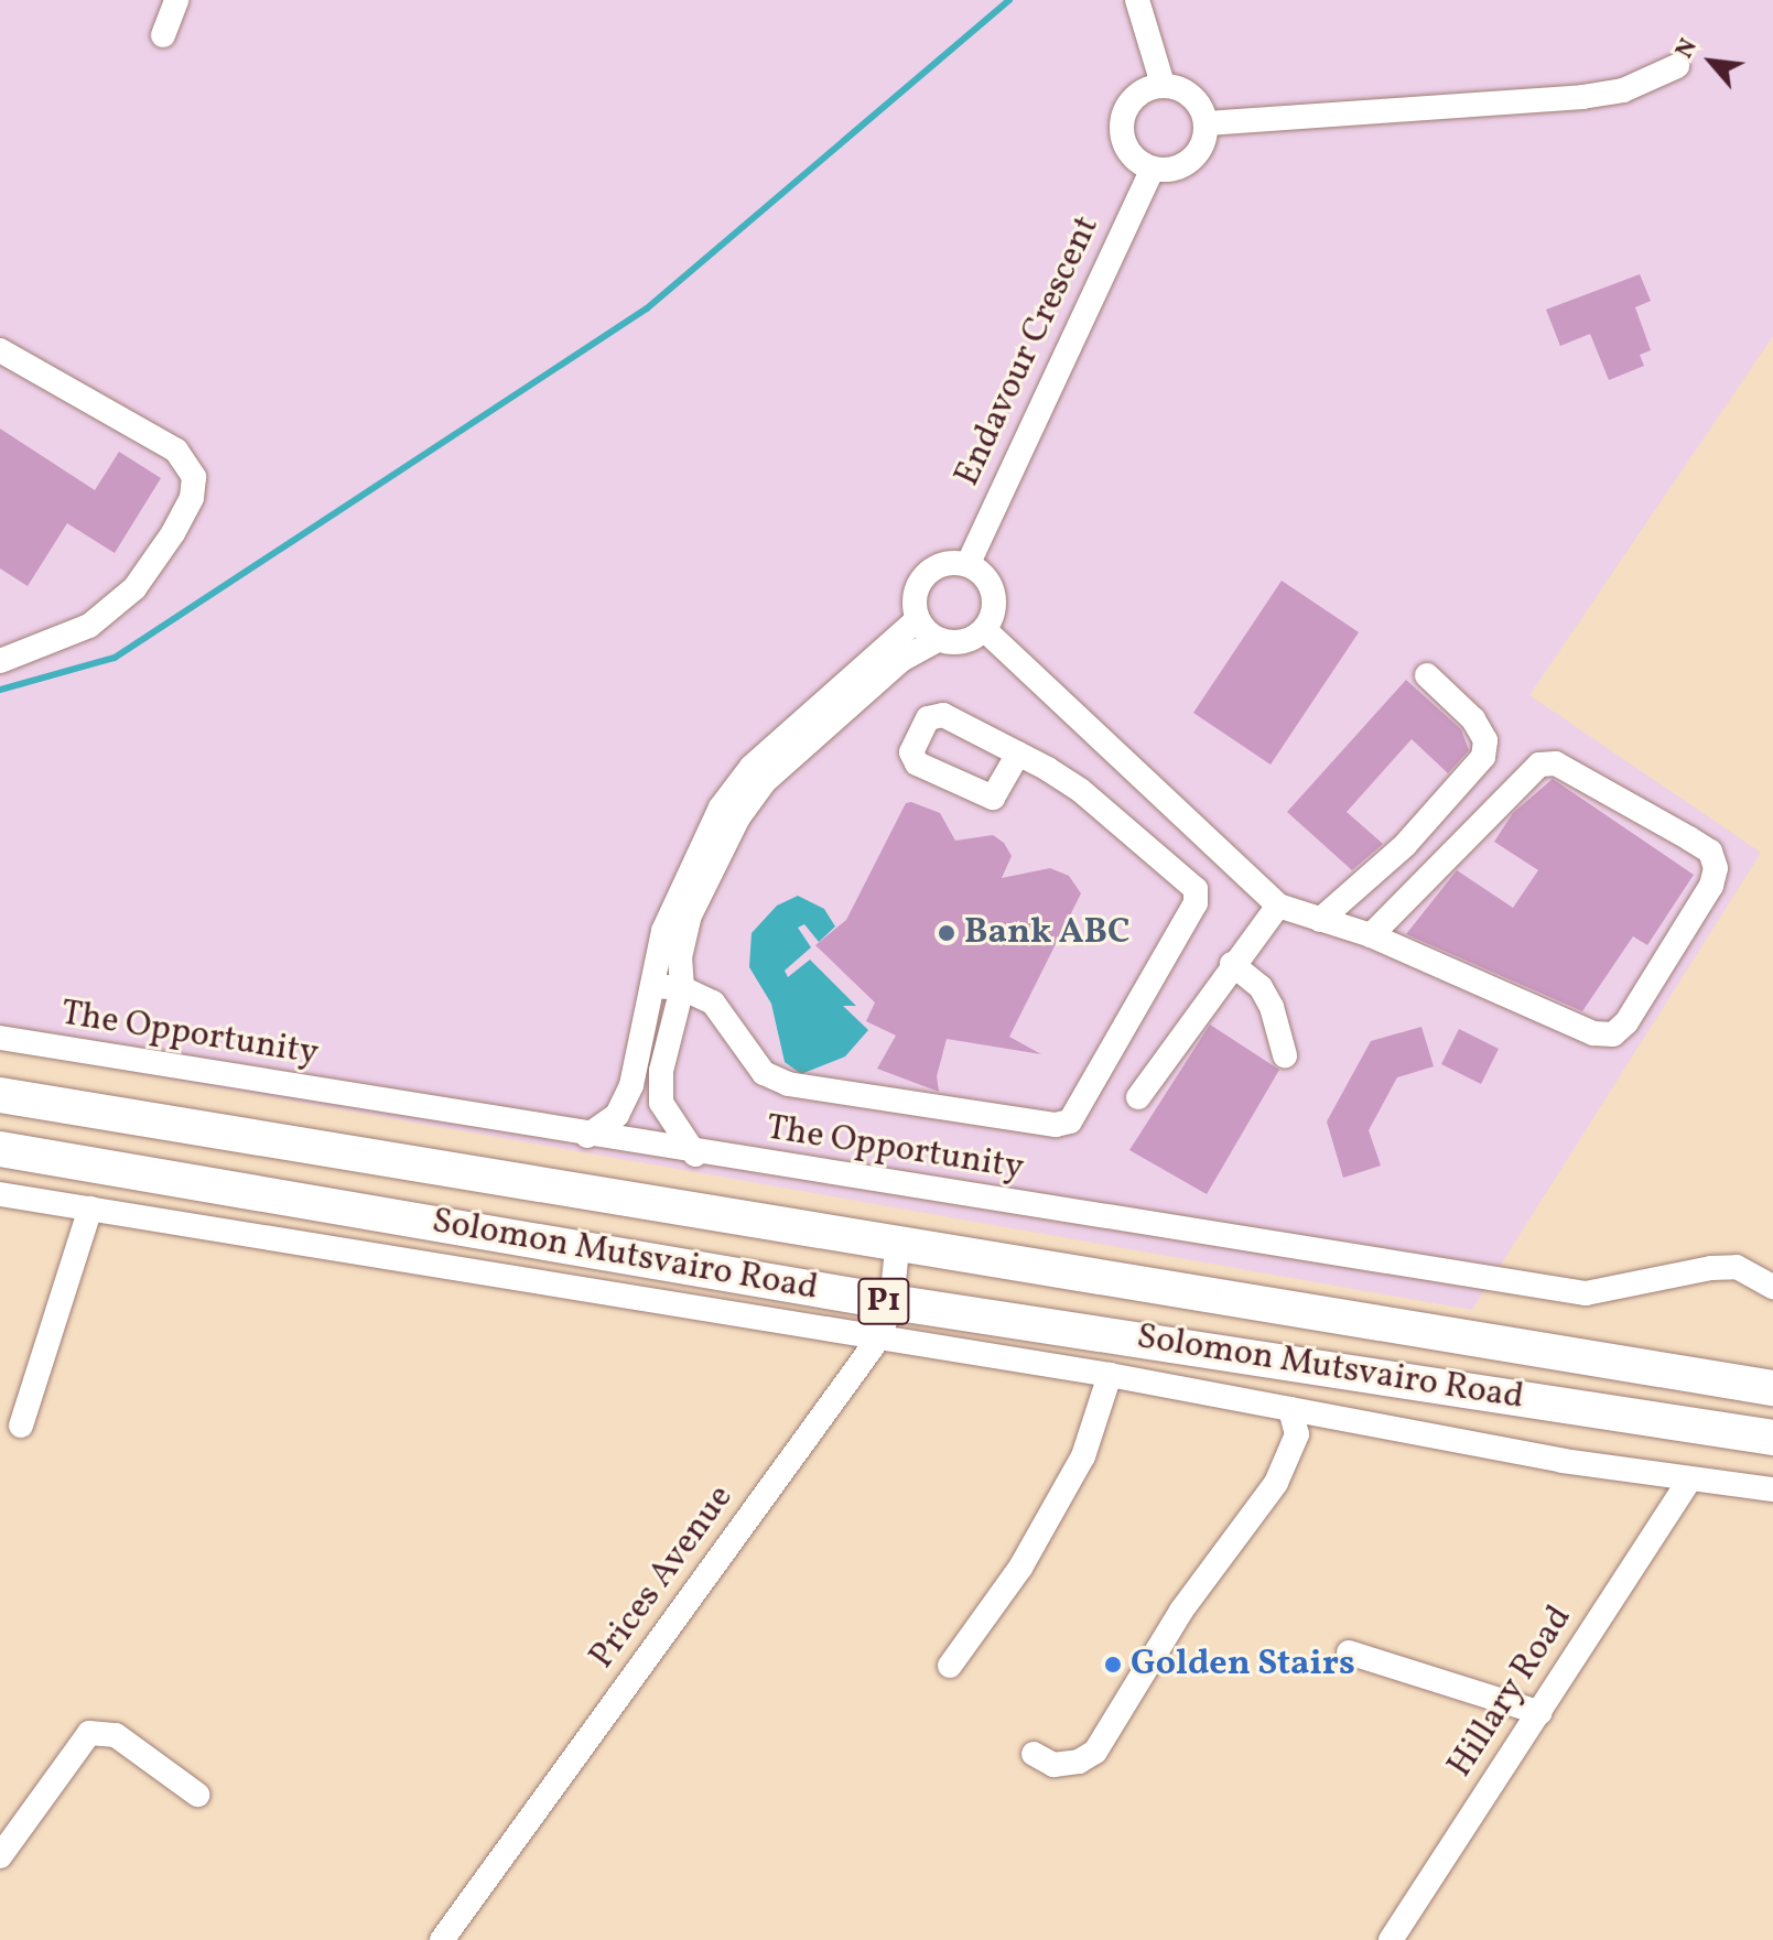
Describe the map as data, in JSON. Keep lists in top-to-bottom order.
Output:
{
  "streets": {
    "highway": ["Solomon Mutsvairo Road", "P1"],
    "street": [
      "Endavour Crescent",
      "The Opportunity",
      "Prices Avenue",
      "Hillary Road"
    ]
  },
  "crossings": [
    ["Solomon Mutsvairo Road", "Prices Avenue"],
    ["P1", "Prices Avenue"]
  ],
  "places": ["Bank ABC", "Golden Stairs"],
  "north": "top left"
}
